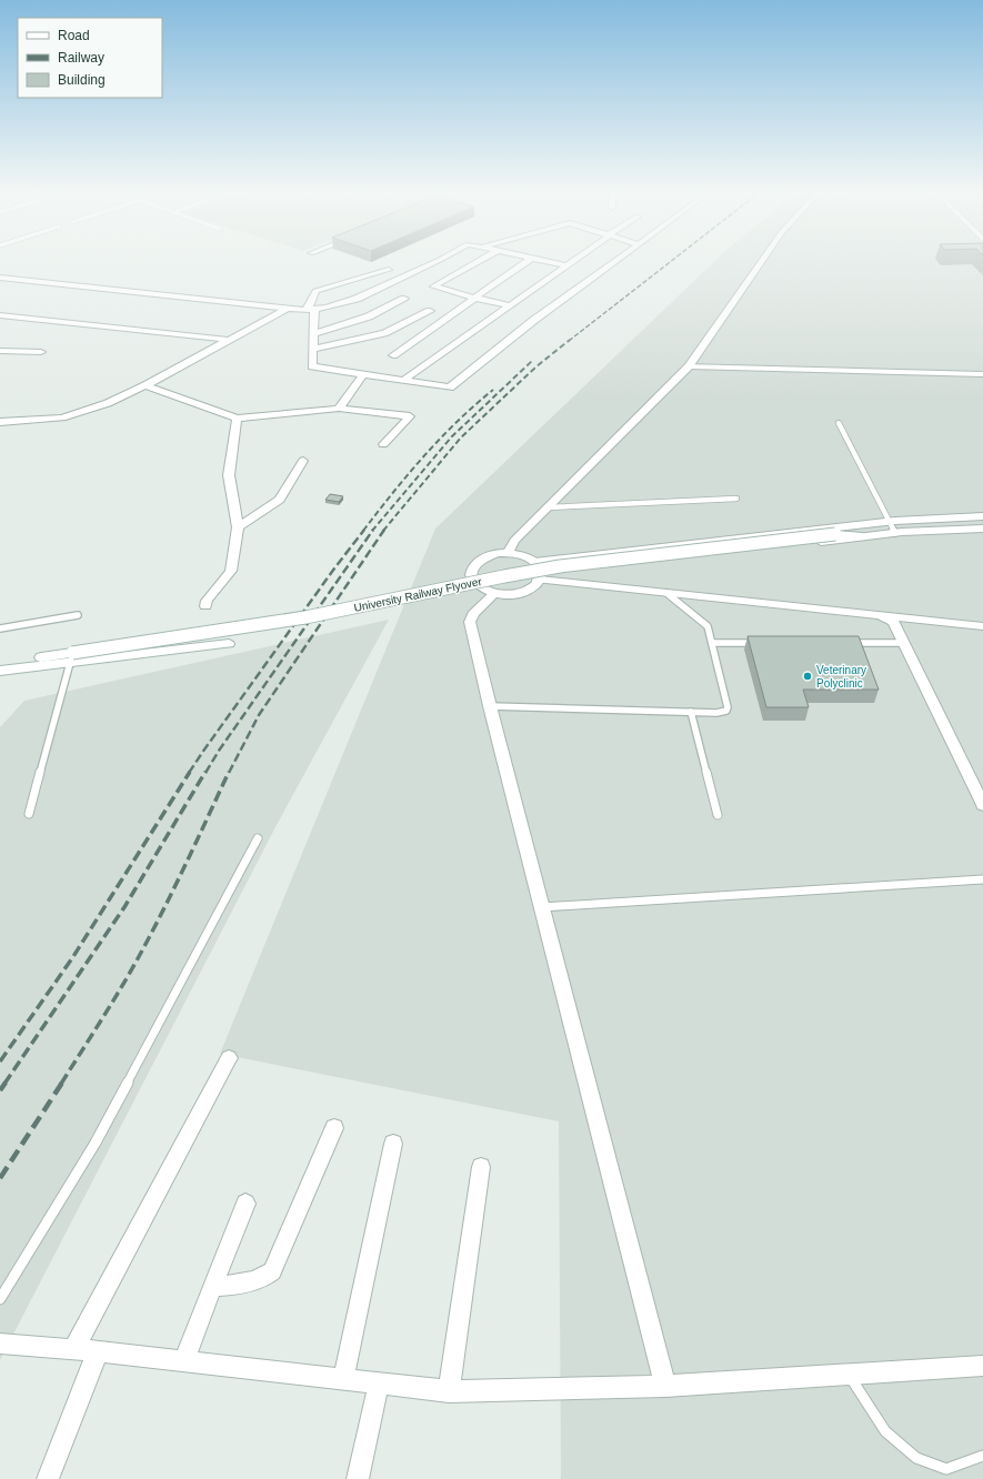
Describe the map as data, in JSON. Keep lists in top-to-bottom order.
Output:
{
  "streets": {
    "street": ["University Railway Flyover"]
  },
  "places": ["Veterinary Polyclinic"],
  "legend": ["Road", "Railway", "Building"]
}
